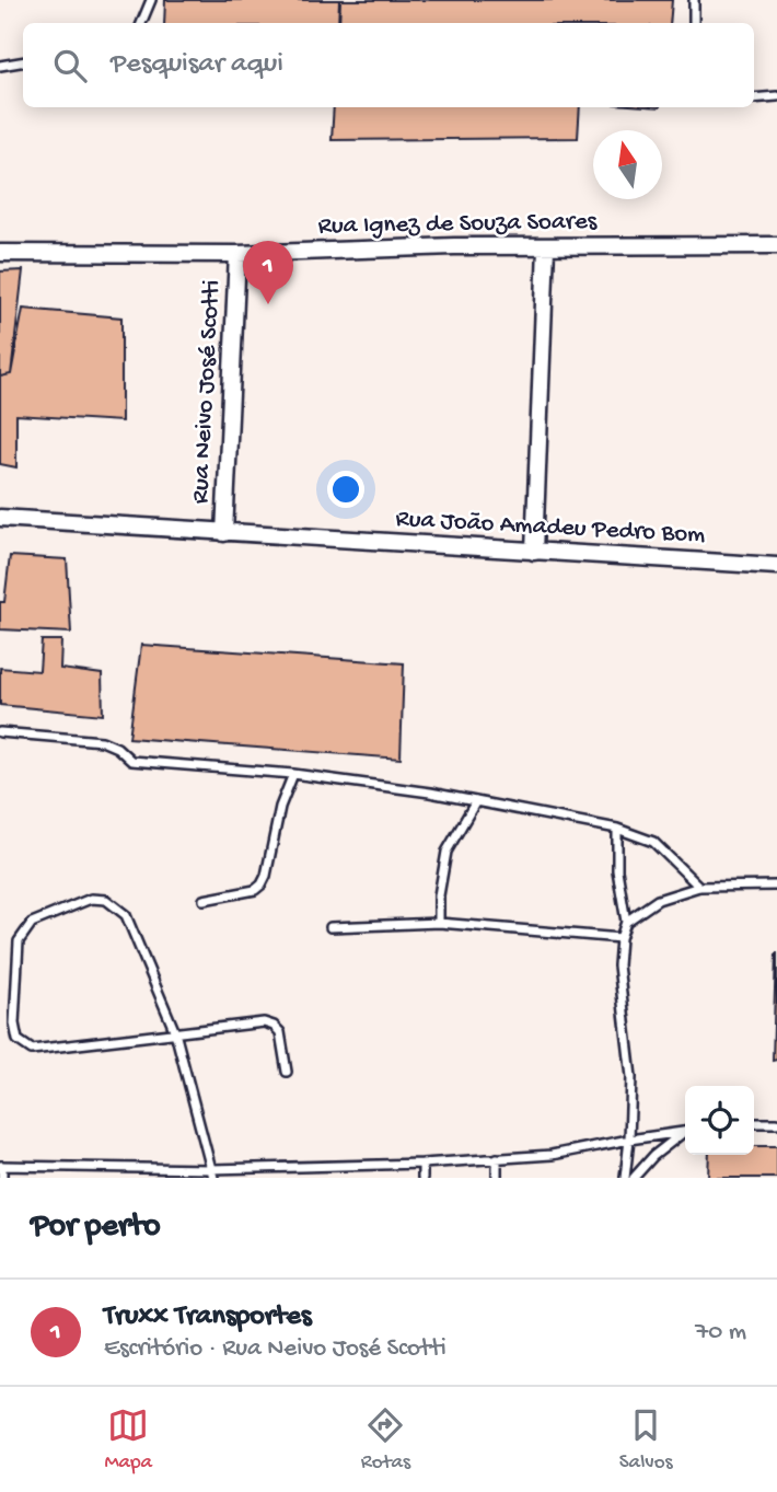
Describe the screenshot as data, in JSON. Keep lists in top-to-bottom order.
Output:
{
  "streets": {
    "street": ["Rua Ignez de Souza Soares", "Rua Neivo José Scotti", "Rua João Amadeu Pedro Bom"]
  },
  "crossings": [
    ["Rua Ignez de Souza Soares", "Rua Neivo José Scotti"],
    ["Rua Neivo José Scotti", "Rua João Amadeu Pedro Bom"]
  ],
  "north": "top",
  "page": {
    "search": "Pesquisar aqui",
    "pins": "1",
    "heading": "Por perto",
    "list": [
      {
        "mark": "1",
        "name": "Truxx Transportes",
        "note": "Escritório · Rua Neivo José Scotti",
        "value": "70 m"
      }
    ],
    "nav": ["Mapa", "Rotas", "Salvos"]
  }
}
